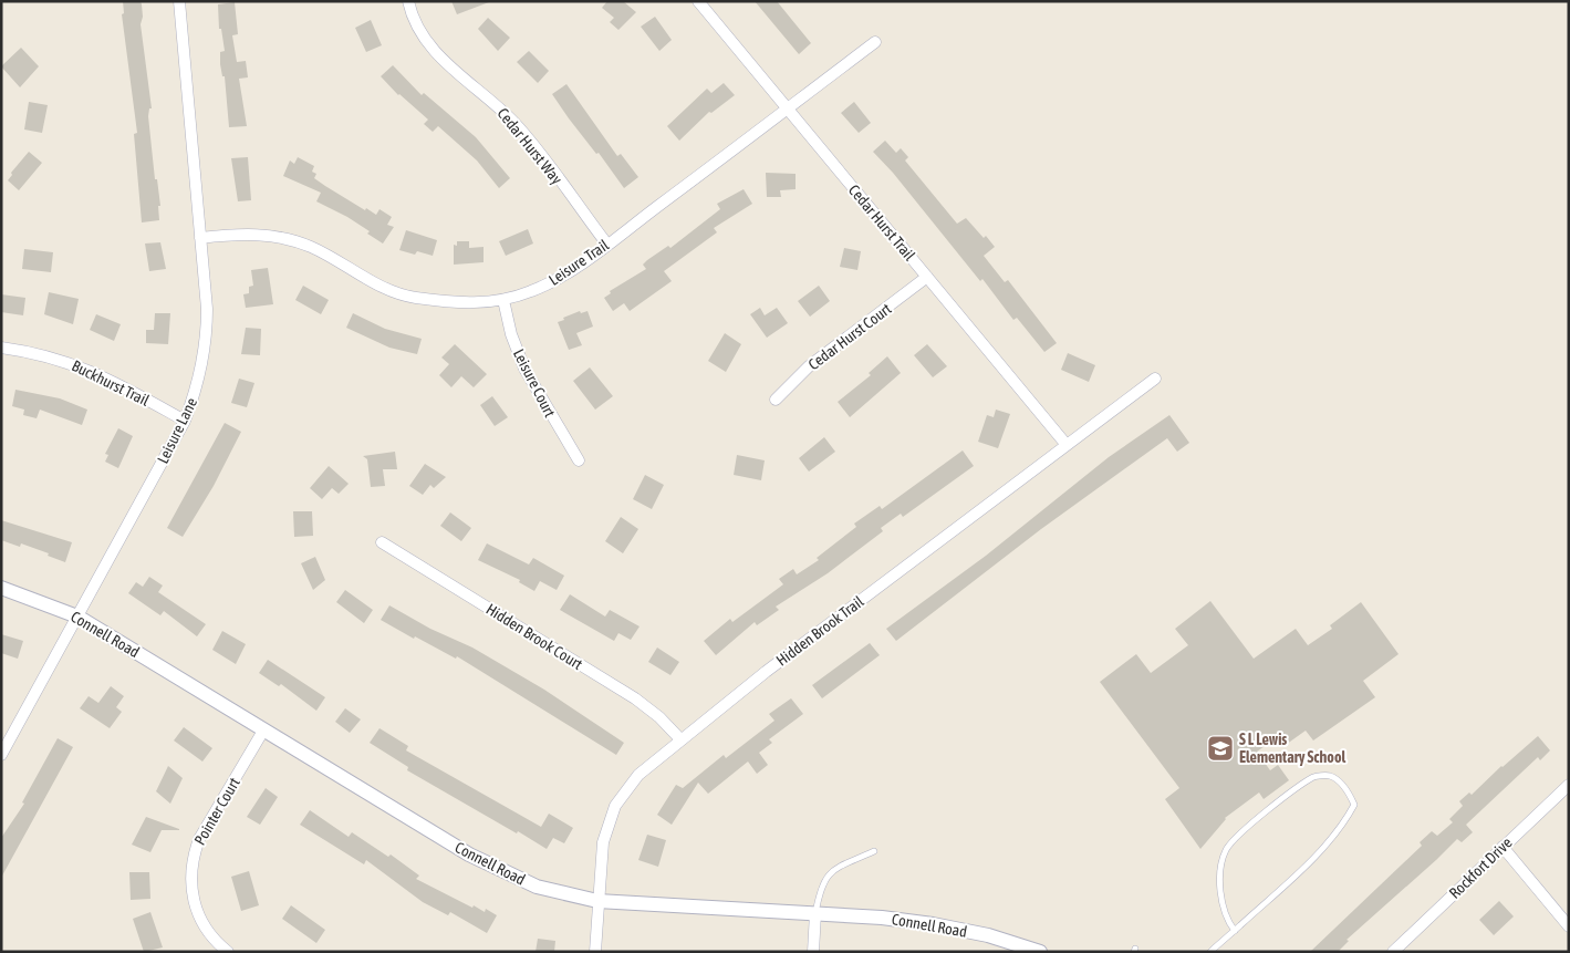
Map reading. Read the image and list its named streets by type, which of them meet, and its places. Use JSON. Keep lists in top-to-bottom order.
{
  "streets": {
    "street": [
      "Cedar Hurst Way",
      "Cedar Hurst Trail",
      "Leisure Trail",
      "Cedar Hurst Court",
      "Buckhurst Trail",
      "Leisure Court",
      "Leisure Lane",
      "Hidden Brook Trail",
      "Connell Road",
      "Hidden Brook Court",
      "Pointer Court",
      "Rockfort Drive"
    ]
  },
  "crossings": [
    ["Cedar Hurst Way", "Leisure Trail"],
    ["Cedar Hurst Trail", "Leisure Trail"],
    ["Cedar Hurst Trail", "Cedar Hurst Court"],
    ["Cedar Hurst Trail", "Hidden Brook Trail"],
    ["Leisure Trail", "Leisure Court"],
    ["Leisure Trail", "Leisure Lane"],
    ["Buckhurst Trail", "Leisure Lane"],
    ["Leisure Lane", "Connell Road"],
    ["Hidden Brook Trail", "Connell Road"],
    ["Hidden Brook Trail", "Hidden Brook Court"],
    ["Connell Road", "Pointer Court"]
  ],
  "places": {
    "school or university": ["S L Lewis Elementary School"]
  }
}
